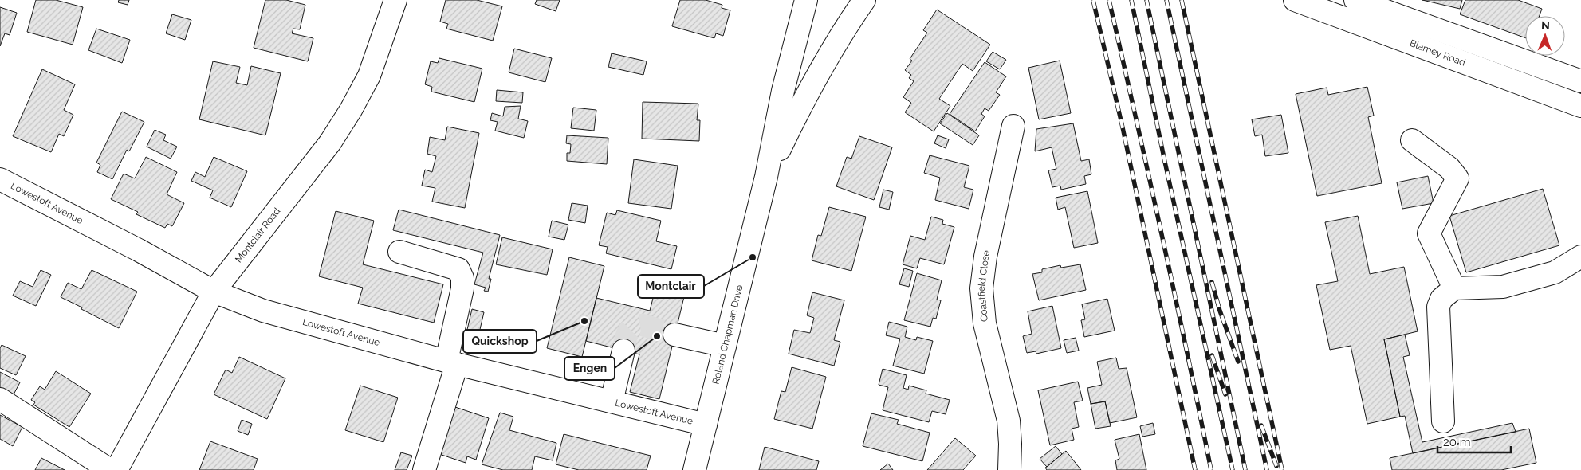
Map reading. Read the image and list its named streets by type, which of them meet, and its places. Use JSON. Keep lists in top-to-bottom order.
{
  "streets": {
    "street": [
      "Blamey Road",
      "Lowestoft Avenue",
      "Montclair Road",
      "Coastfield Close",
      "Roland Chapman Drive"
    ]
  },
  "crossings": [
    ["Lowestoft Avenue", "Montclair Road"],
    ["Lowestoft Avenue", "Roland Chapman Drive"]
  ],
  "places": ["Montclair", "Quickshop", "Engen"],
  "scale_bar": "20 m",
  "north": "top"
}
